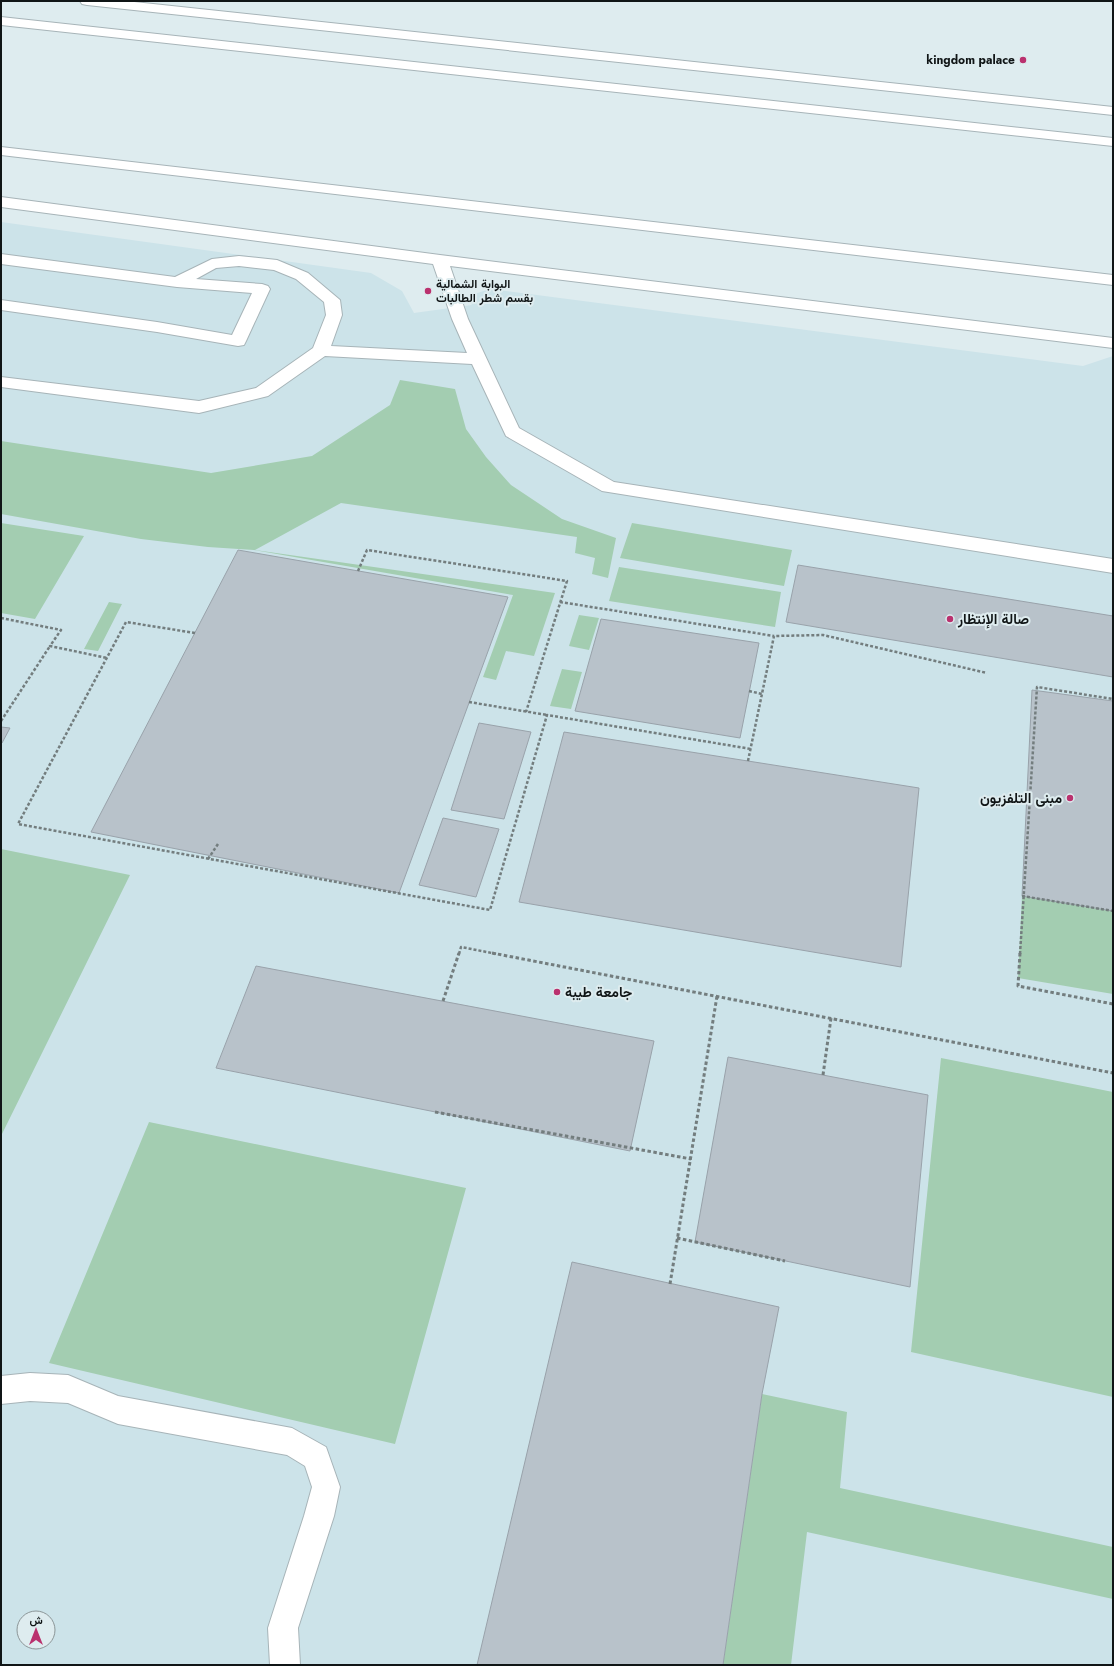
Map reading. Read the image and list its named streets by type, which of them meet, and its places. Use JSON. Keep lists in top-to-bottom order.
{
  "places": [
    "kingdom palace",
    "البوابة الشمالية بقسم شطر الطالبات",
    "صالة الإنتظار",
    "مبنى التلفزيون",
    "جامعة طيبة"
  ],
  "north": "top"
}
